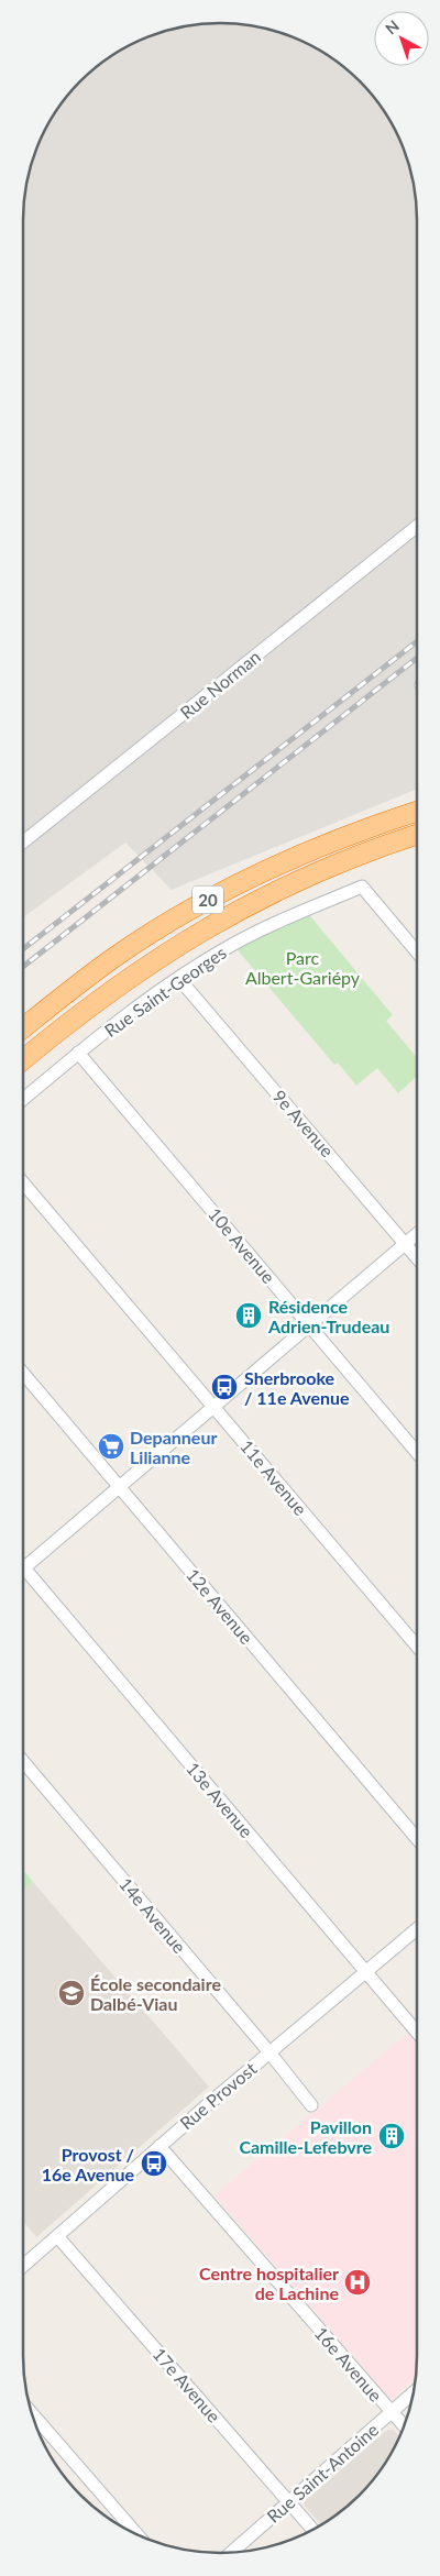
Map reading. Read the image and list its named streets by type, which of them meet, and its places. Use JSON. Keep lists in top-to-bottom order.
{
  "streets": {
    "highway": ["20"],
    "street": [
      "Rue Norman",
      "Rue Saint-Georges",
      "9e Avenue",
      "10e Avenue",
      "11e Avenue",
      "12e Avenue",
      "13e Avenue",
      "14e Avenue",
      "Rue Provost",
      "16e Avenue",
      "17e Avenue",
      "Rue Saint-Antoine"
    ]
  },
  "crossings": [
    ["Rue Saint-Georges", "9e Avenue"],
    ["Rue Saint-Georges", "10e Avenue"],
    ["13e Avenue", "Rue Provost"],
    ["14e Avenue", "Rue Provost"],
    ["Rue Provost", "16e Avenue"],
    ["Rue Provost", "17e Avenue"],
    ["16e Avenue", "Rue Saint-Antoine"],
    ["17e Avenue", "Rue Saint-Antoine"]
  ],
  "parks": ["Parc Albert-Gariépy"],
  "places": {
    "building": ["Résidence Adrien-Trudeau", "Pavillon Camille-Lefebvre"],
    "bus stop": ["Sherbrooke / 11e Avenue", "Provost / 16e Avenue"],
    "supermarket": ["Depanneur Lilianne"],
    "school or university": ["École secondaire Dalbé-Viau"],
    "hospital": ["Centre hospitalier de Lachine"]
  },
  "north": "top left"
}
